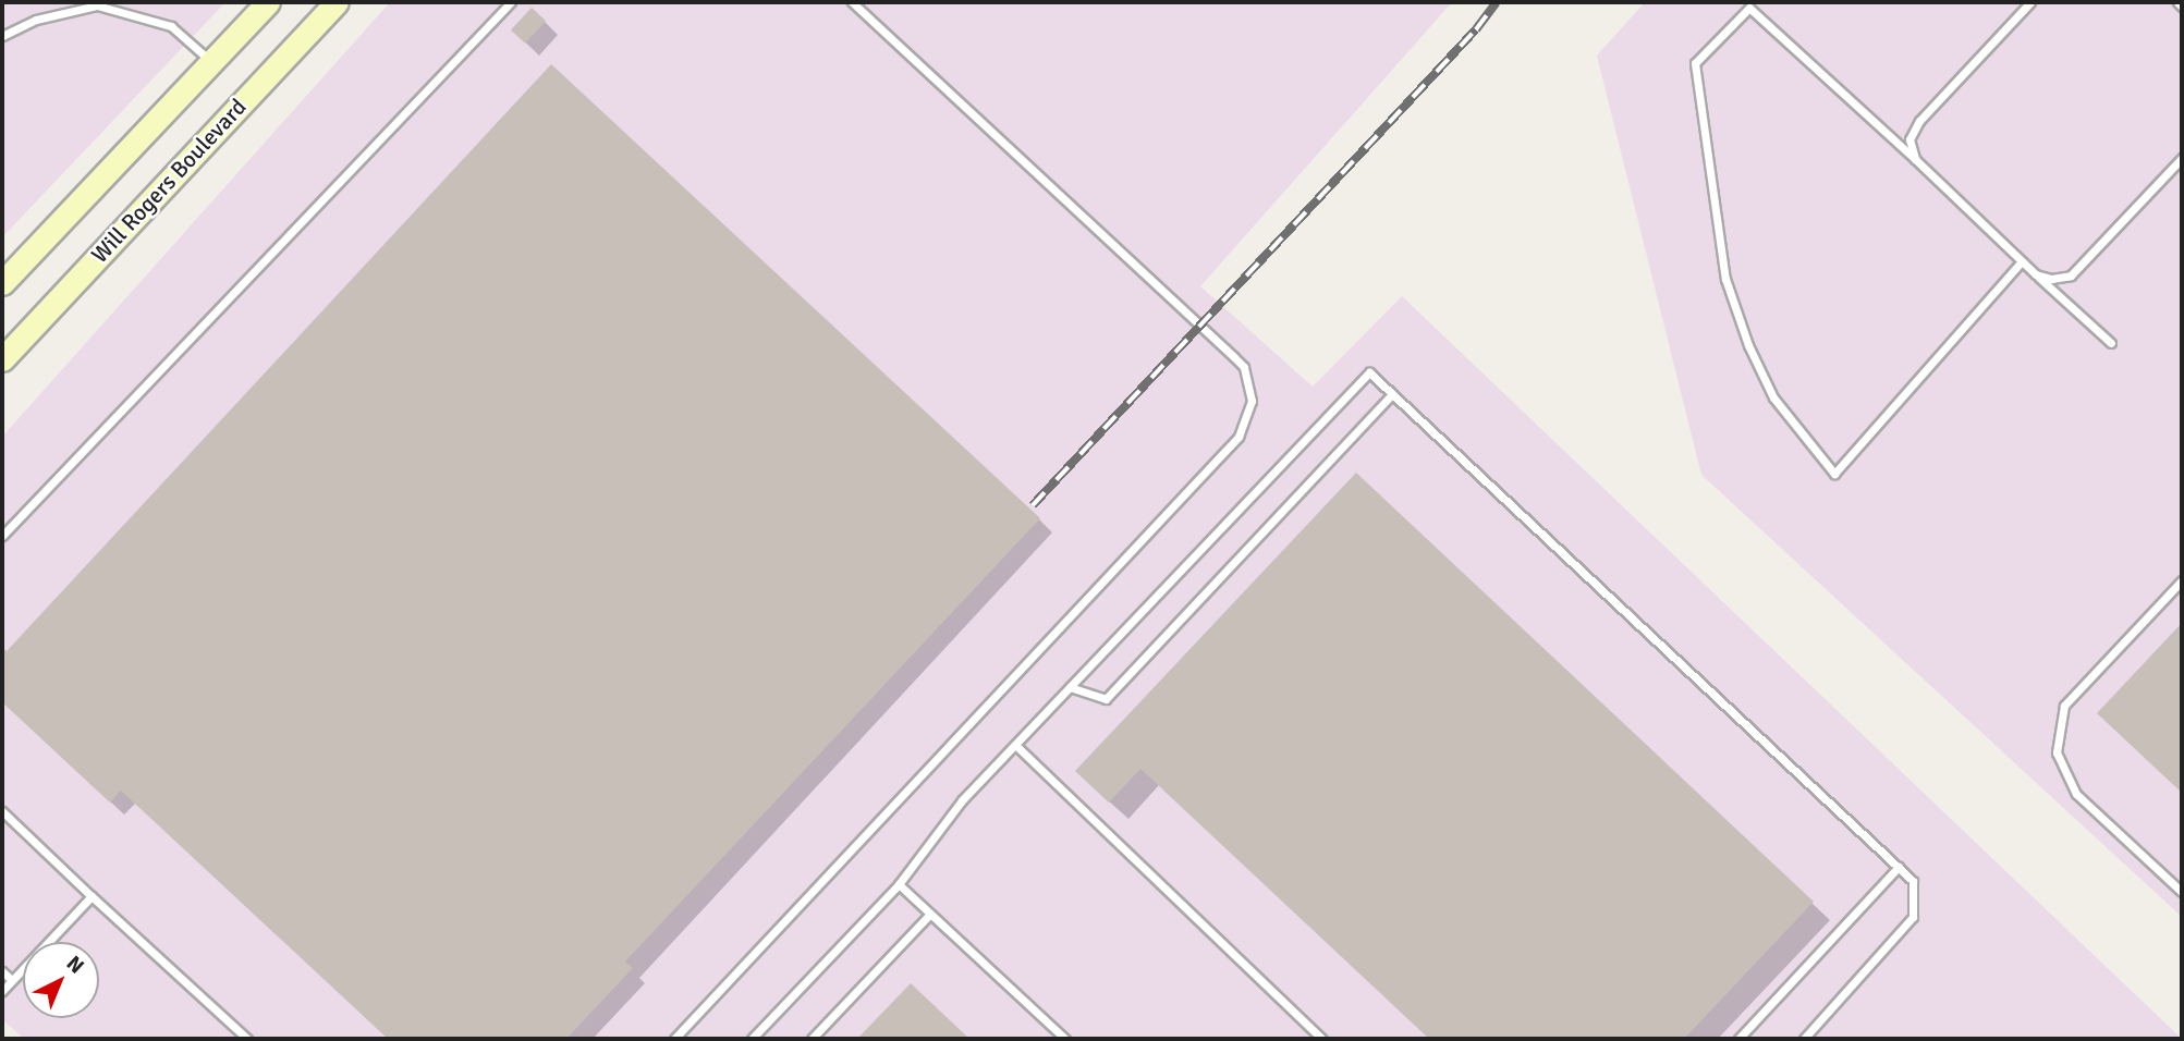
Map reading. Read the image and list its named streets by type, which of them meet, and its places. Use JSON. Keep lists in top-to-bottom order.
{
  "streets": {
    "main road": ["Will Rogers Boulevard"]
  },
  "north": "top right"
}
